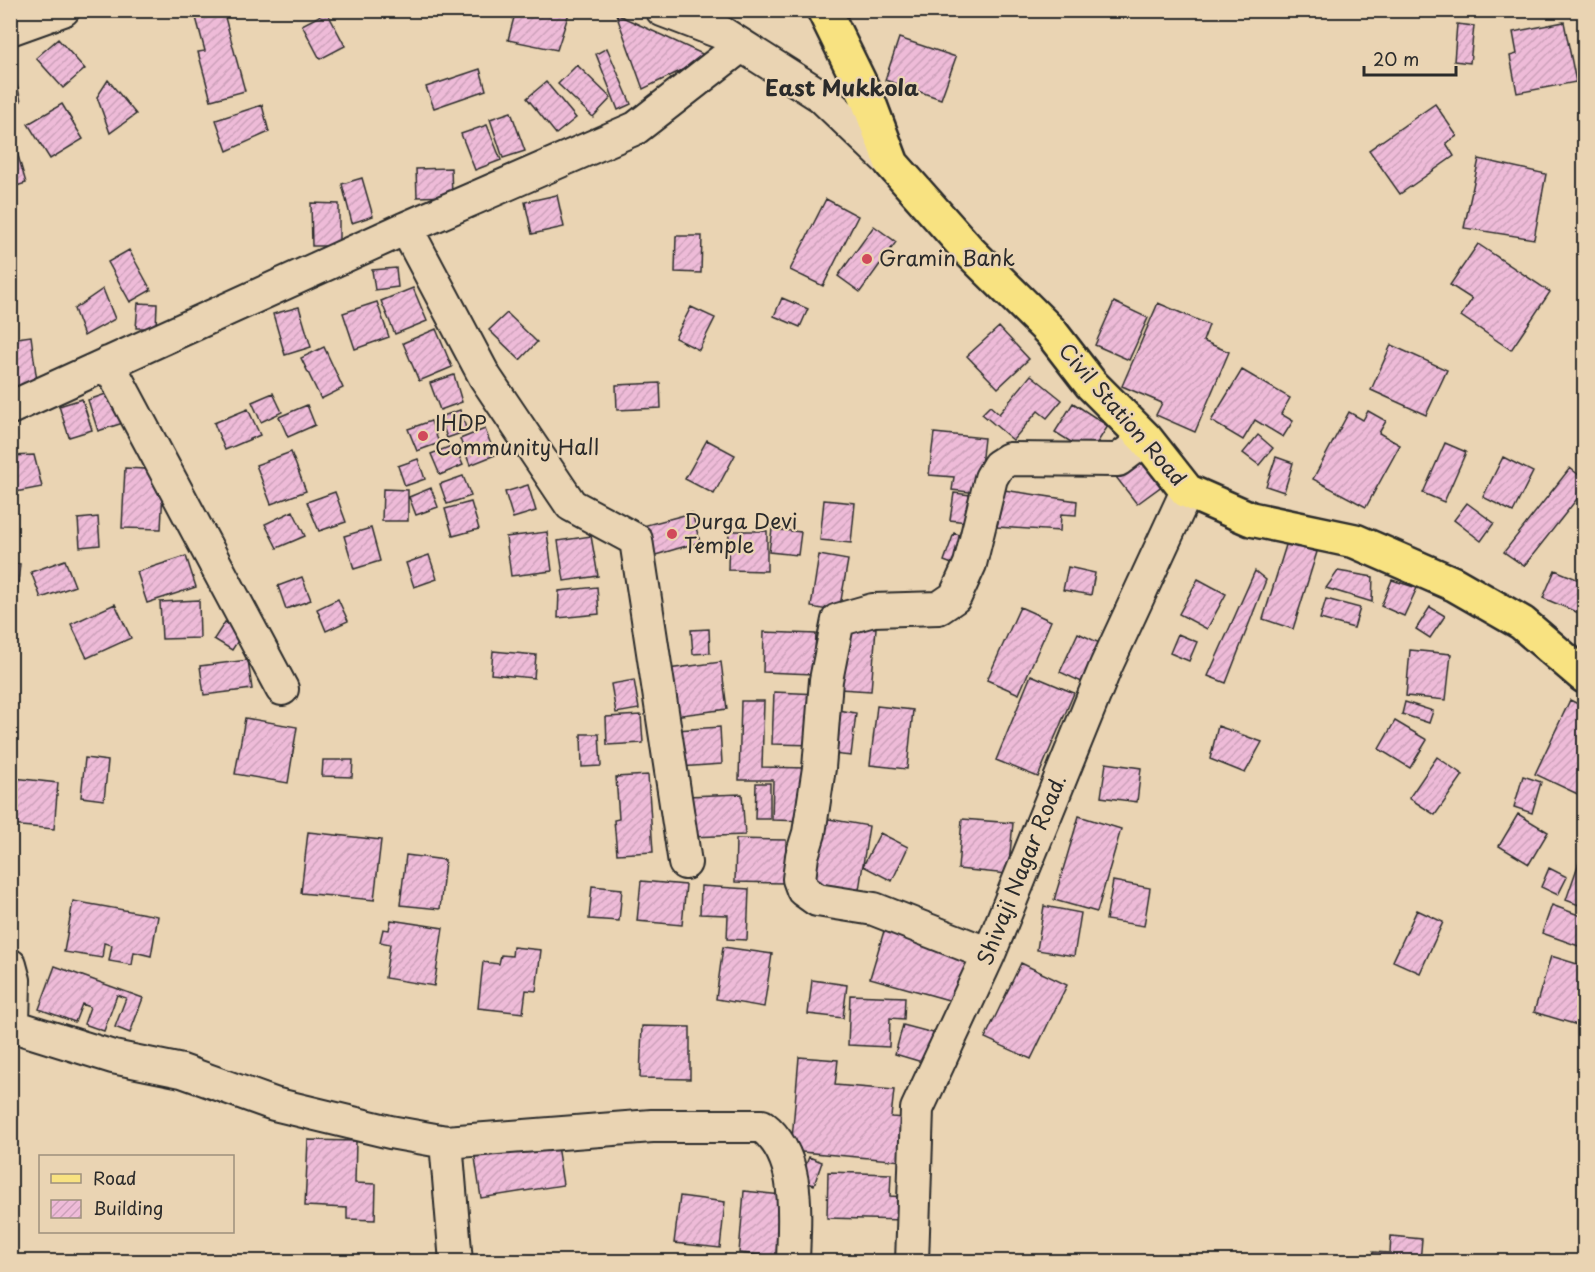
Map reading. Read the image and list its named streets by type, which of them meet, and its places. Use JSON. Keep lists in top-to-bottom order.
{
  "streets": {
    "main road": ["Civil Station Road"],
    "street": ["Shivaji Nagar Road."]
  },
  "crossings": [
    ["Civil Station Road", "Shivaji Nagar Road."]
  ],
  "districts": ["East Mukkola"],
  "places": ["Gramin Bank", "IHDP Community Hall", "Durga Devi Temple"],
  "legend": ["Road", "Building"],
  "scale_bar": "20 m"
}
